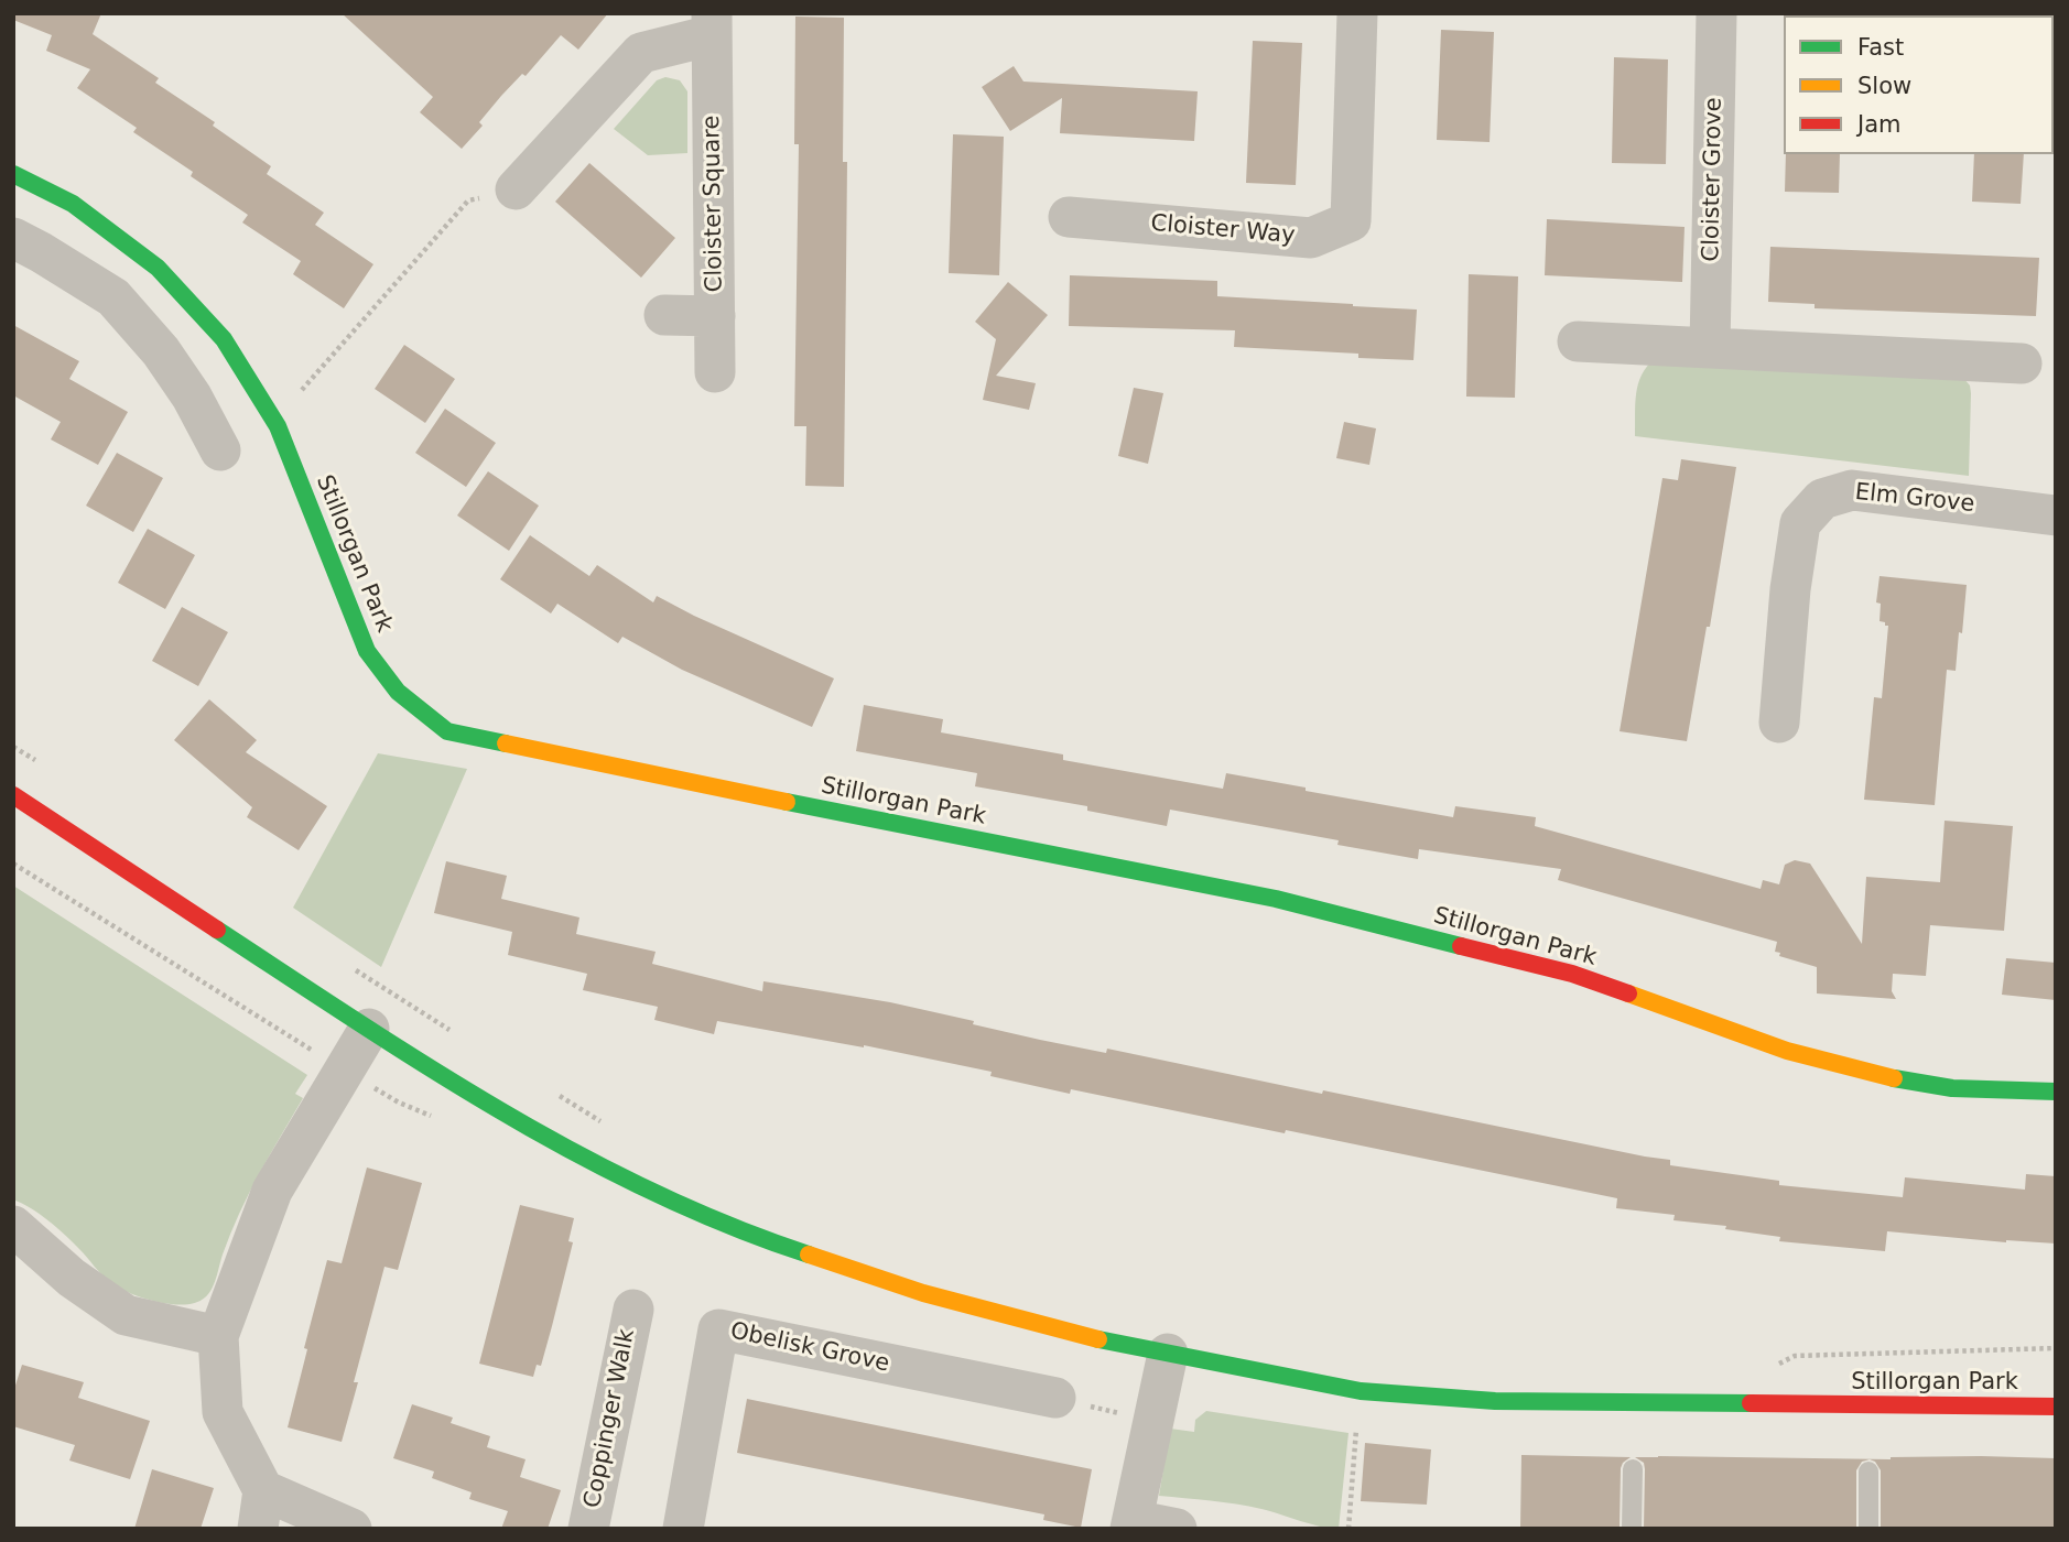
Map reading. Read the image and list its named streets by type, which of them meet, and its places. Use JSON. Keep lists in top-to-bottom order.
{
  "streets": {
    "street": [
      "Cloister Grove",
      "Cloister Square",
      "Cloister Way",
      "Elm Grove",
      "Stillorgan Park",
      "Obelisk Grove",
      "Coppinger Walk"
    ]
  },
  "legend": ["Fast", "Slow", "Jam"]
}
